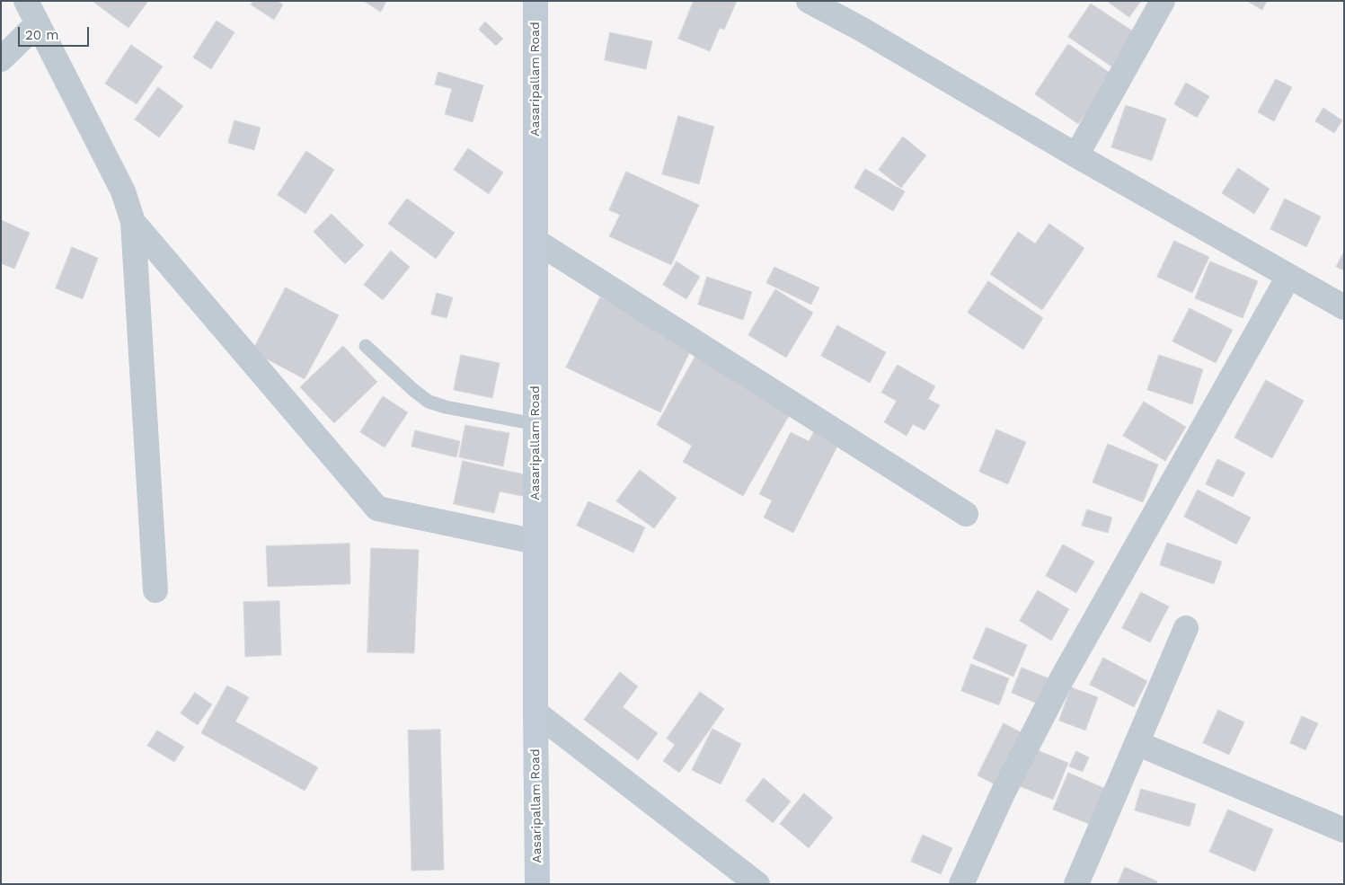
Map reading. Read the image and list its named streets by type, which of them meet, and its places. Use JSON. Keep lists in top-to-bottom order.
{
  "streets": {
    "main road": ["Aasaripallam Road"]
  },
  "scale_bar": "20 m"
}
